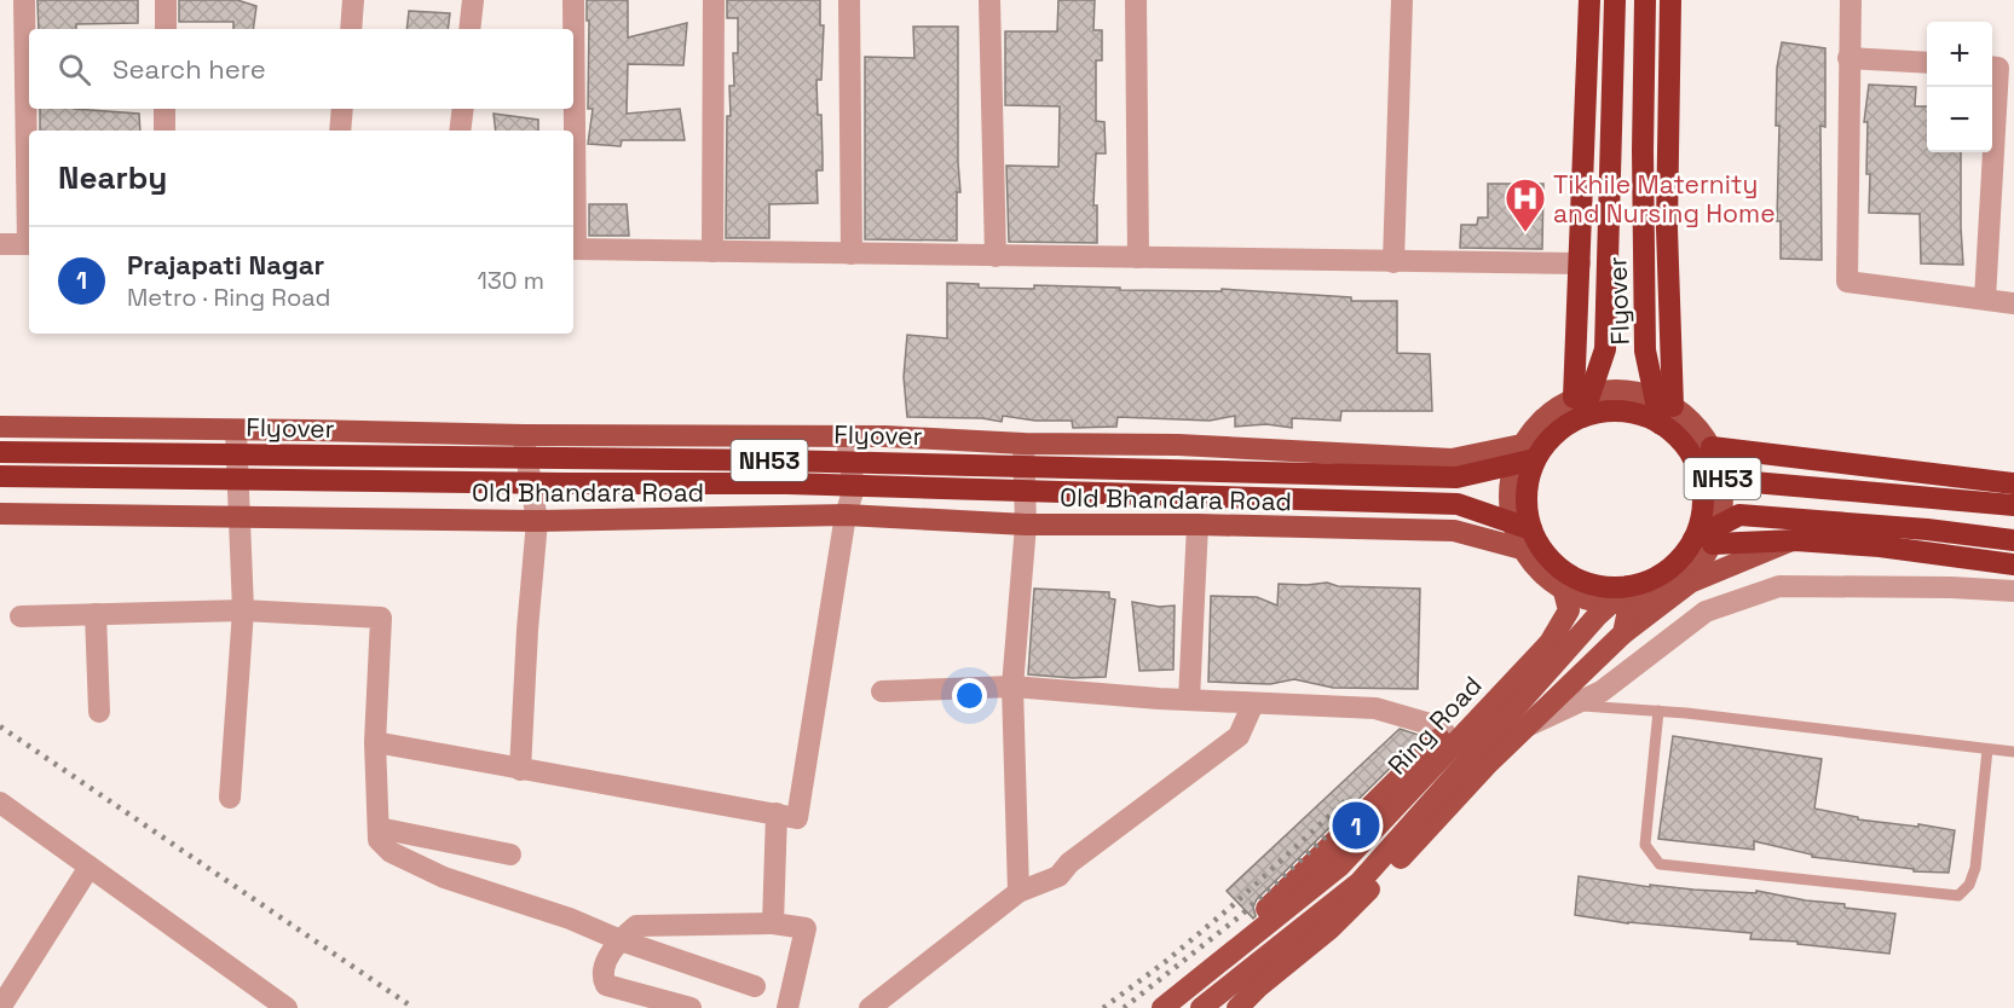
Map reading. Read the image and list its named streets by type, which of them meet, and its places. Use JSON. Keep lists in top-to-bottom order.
{
  "streets": {
    "highway": ["Flyover", "NH53"],
    "main road": ["Old Bhandara Road", "Ring Road"]
  },
  "crossings": [
    ["Flyover", "NH53"],
    ["Flyover", "Old Bhandara Road"],
    ["Flyover", "Ring Road"],
    ["NH53", "Old Bhandara Road"],
    ["NH53", "Ring Road"],
    ["Old Bhandara Road", "Ring Road"]
  ],
  "places": {
    "hospital": ["Tikhile Maternity and Nursing Home"]
  },
  "page": {
    "map_buttons": ["+", "−"],
    "search": "Search here",
    "heading": "Nearby",
    "list": [
      {
        "mark": "1",
        "name": "Prajapati Nagar",
        "note": "Metro · Ring Road",
        "value": "130 m"
      }
    ],
    "pins": "1"
  }
}
